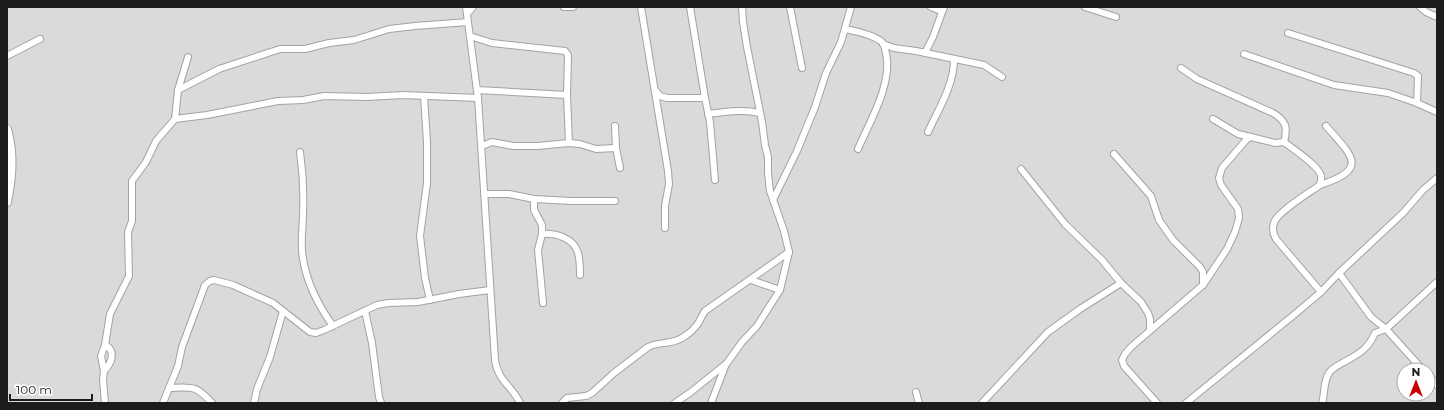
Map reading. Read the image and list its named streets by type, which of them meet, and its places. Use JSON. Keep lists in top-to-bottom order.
{
  "scale_bar": "100 m",
  "north": "top"
}
